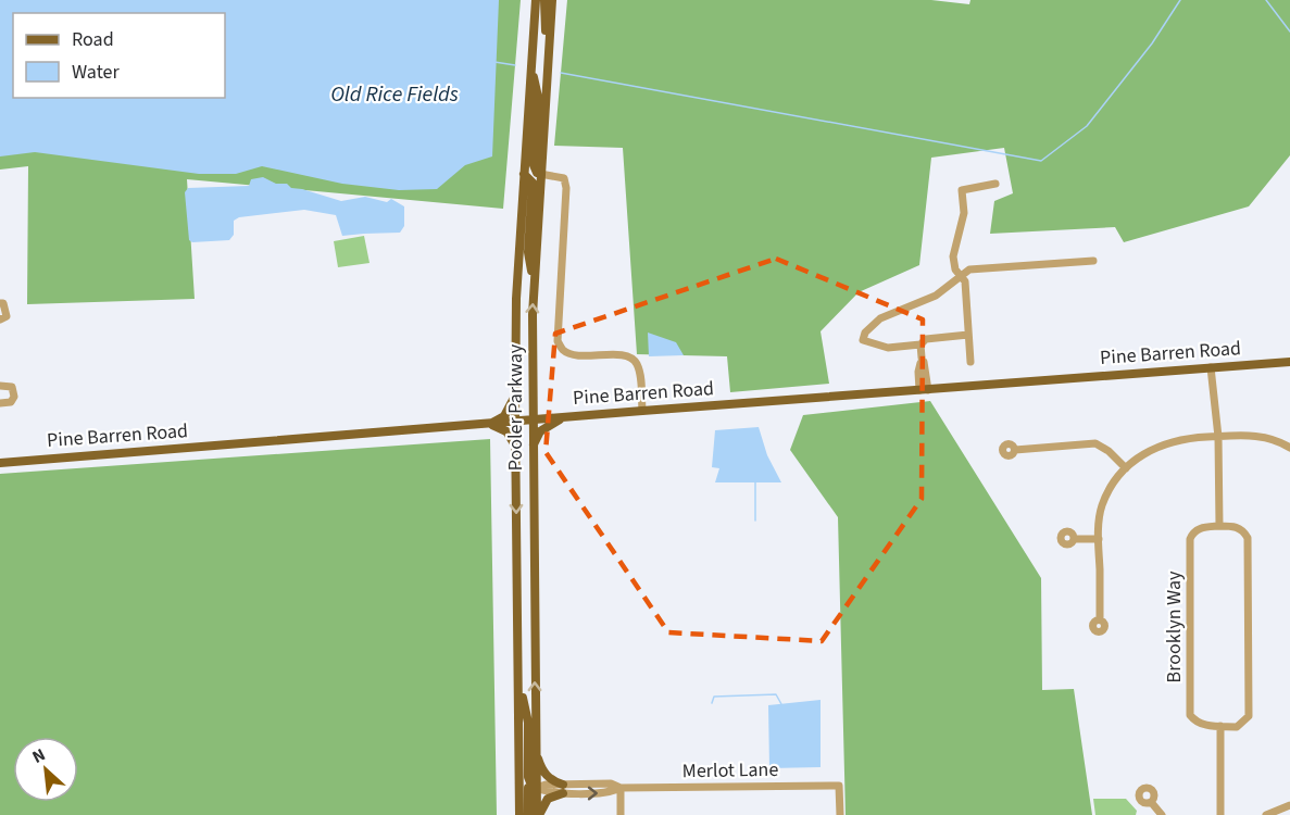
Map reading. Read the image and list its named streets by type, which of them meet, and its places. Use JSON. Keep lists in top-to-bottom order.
{
  "streets": {
    "main road": ["Pine Barren Road", "Pooler Parkway"],
    "street": ["Brooklyn Way", "Merlot Lane"]
  },
  "crossings": [
    ["Pine Barren Road", "Pooler Parkway"],
    ["Pooler Parkway", "Merlot Lane"]
  ],
  "water": ["Old Rice Fields"],
  "legend": ["Road", "Water"],
  "north": "top left"
}
